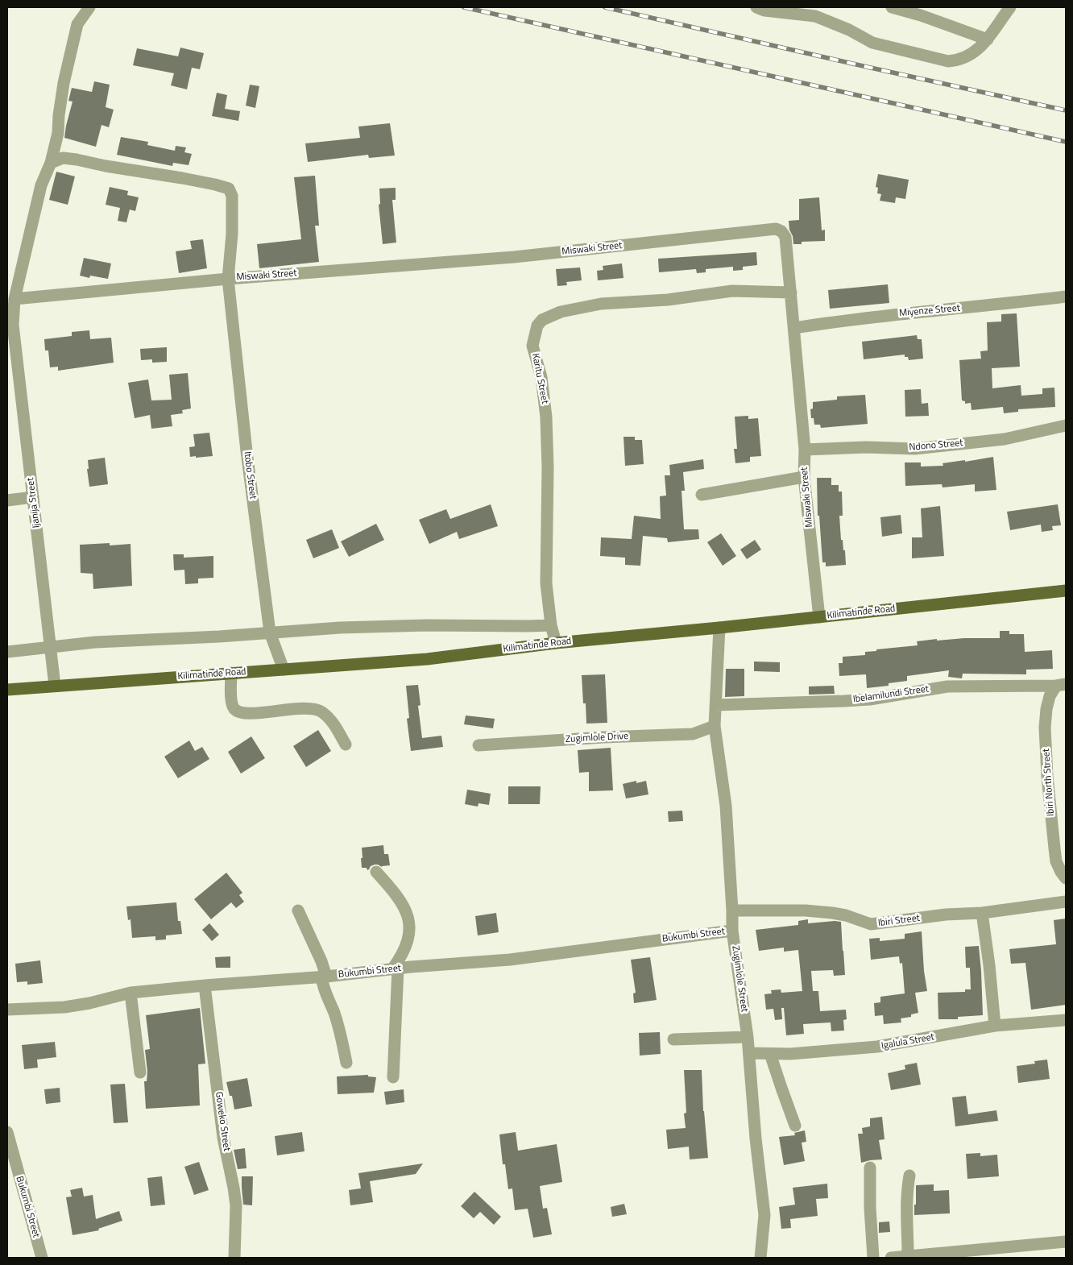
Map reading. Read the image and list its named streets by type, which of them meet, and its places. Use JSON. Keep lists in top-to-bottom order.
{
  "streets": {
    "main road": ["Kilimatinde Road"],
    "street": [
      "Miswaki Street",
      "Miyenze Street",
      "Karitu Street",
      "Ndono Street",
      "Itobo Street",
      "Ijanija Street",
      "Ibelamilundi Street",
      "Zugimlole Drive",
      "Ibiri North Street",
      "Ibiri Street",
      "Bukumbi Street",
      "Zugimlole Street",
      "Igalula Street",
      "Goweko Street"
    ]
  },
  "crossings": [
    ["Miswaki Street", "Miyenze Street"],
    ["Miswaki Street", "Karitu Street"],
    ["Miswaki Street", "Ndono Street"],
    ["Miswaki Street", "Itobo Street"],
    ["Miswaki Street", "Ijanija Street"],
    ["Miswaki Street", "Kilimatinde Road"],
    ["Karitu Street", "Kilimatinde Road"],
    ["Itobo Street", "Ijanija Street"],
    ["Itobo Street", "Kilimatinde Road"],
    ["Ijanija Street", "Kilimatinde Road"],
    ["Kilimatinde Road", "Zugimlole Street"],
    ["Ibelamilundi Street", "Ibiri North Street"],
    ["Ibelamilundi Street", "Zugimlole Street"],
    ["Zugimlole Drive", "Zugimlole Street"],
    ["Ibiri Street", "Zugimlole Street"],
    ["Bukumbi Street", "Zugimlole Street"],
    ["Bukumbi Street", "Goweko Street"],
    ["Zugimlole Street", "Igalula Street"]
  ]
}
